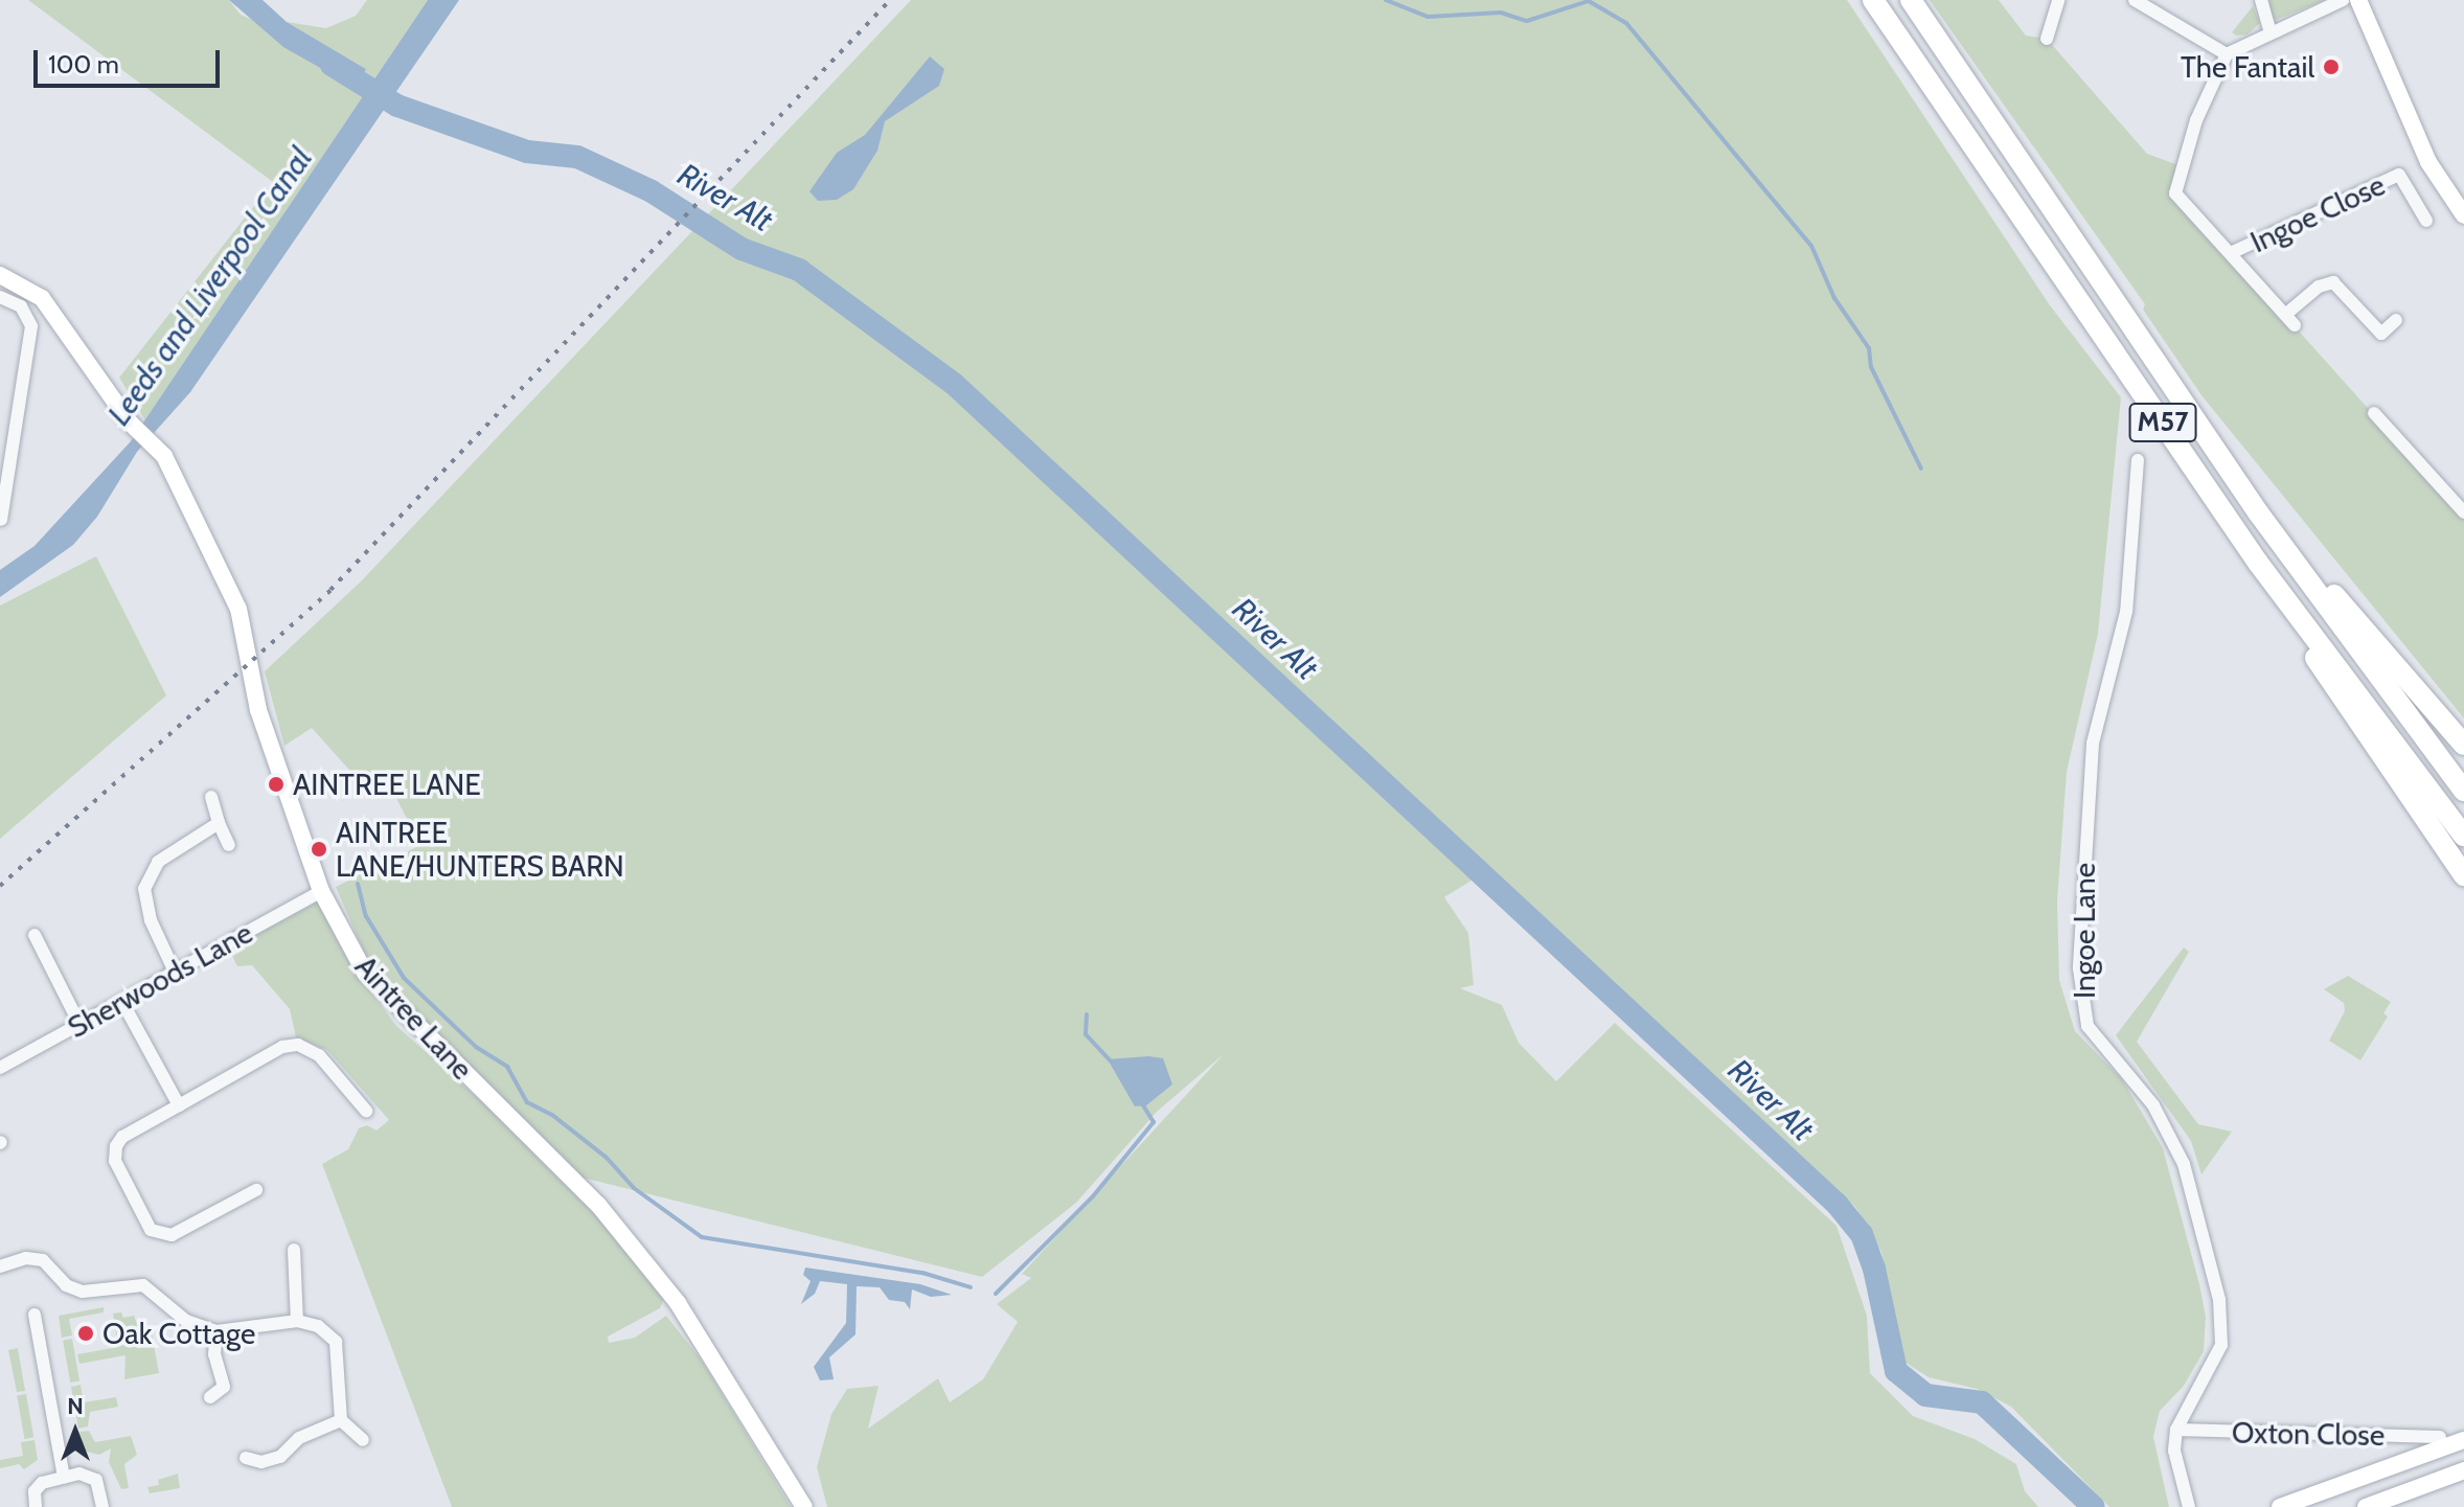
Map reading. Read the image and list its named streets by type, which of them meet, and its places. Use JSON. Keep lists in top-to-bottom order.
{
  "streets": {
    "highway": ["M57"],
    "main road": ["Aintree Lane"],
    "street": [
      "Ingoe Close",
      "Ingoe Lane",
      "Sherwoods Lane",
      "Oxton Close"
    ]
  },
  "crossings": [
    ["Ingoe Lane", "Oxton Close"],
    ["Sherwoods Lane", "Aintree Lane"]
  ],
  "water": ["River Alt", "Leeds and Liverpool Canal"],
  "places": [
    "The Fantail",
    "AINTREE LANE",
    "AINTREE LANE/HUNTERS BARN",
    "Oak Cottage"
  ],
  "scale_bar": "100 m",
  "north": "top"
}
